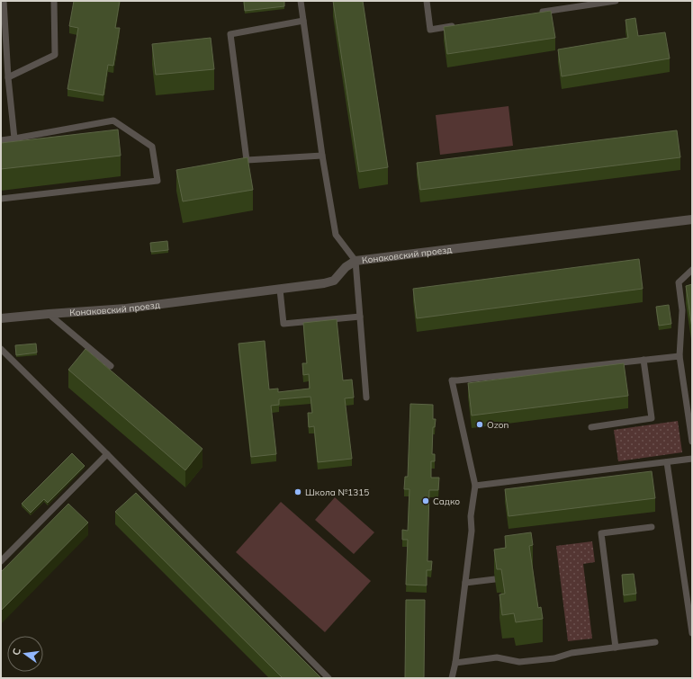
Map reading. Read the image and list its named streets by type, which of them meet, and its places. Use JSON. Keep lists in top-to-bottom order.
{
  "streets": {
    "street": ["Конаковский проезд"]
  },
  "places": ["Ozon", "Школа №1315", "Садко"],
  "north": "left"
}
